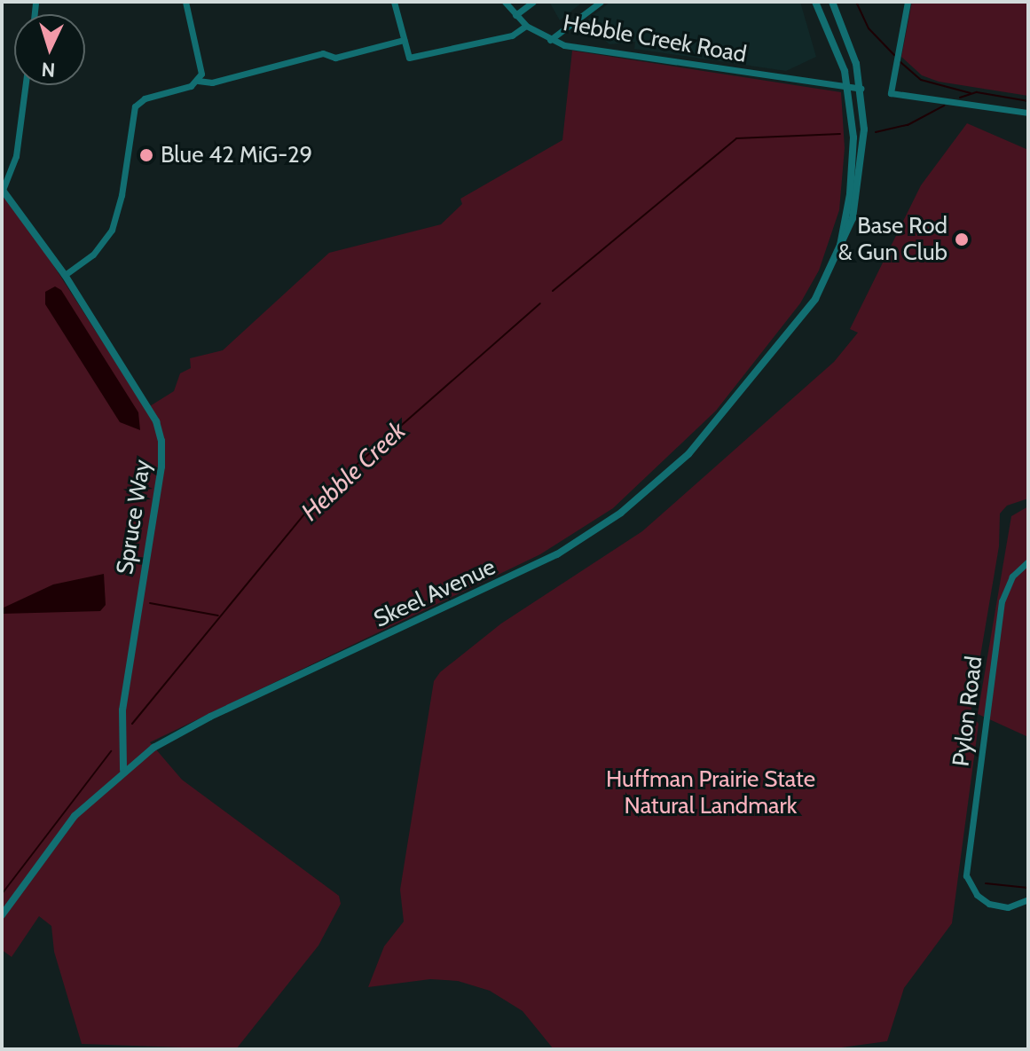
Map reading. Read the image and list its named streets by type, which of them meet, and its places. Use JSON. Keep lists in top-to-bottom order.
{
  "streets": {
    "street": [
      "Hebble Creek Road",
      "Spruce Way",
      "Skeel Avenue",
      "Pylon Road"
    ]
  },
  "crossings": [
    ["Hebble Creek Road", "Skeel Avenue"],
    ["Spruce Way", "Skeel Avenue"]
  ],
  "water": ["Hebble Creek"],
  "parks": ["Huffman Prairie State Natural Landmark"],
  "places": ["Blue 42 MiG-29", "Base Rod & Gun Club"],
  "north": "bottom"
}
